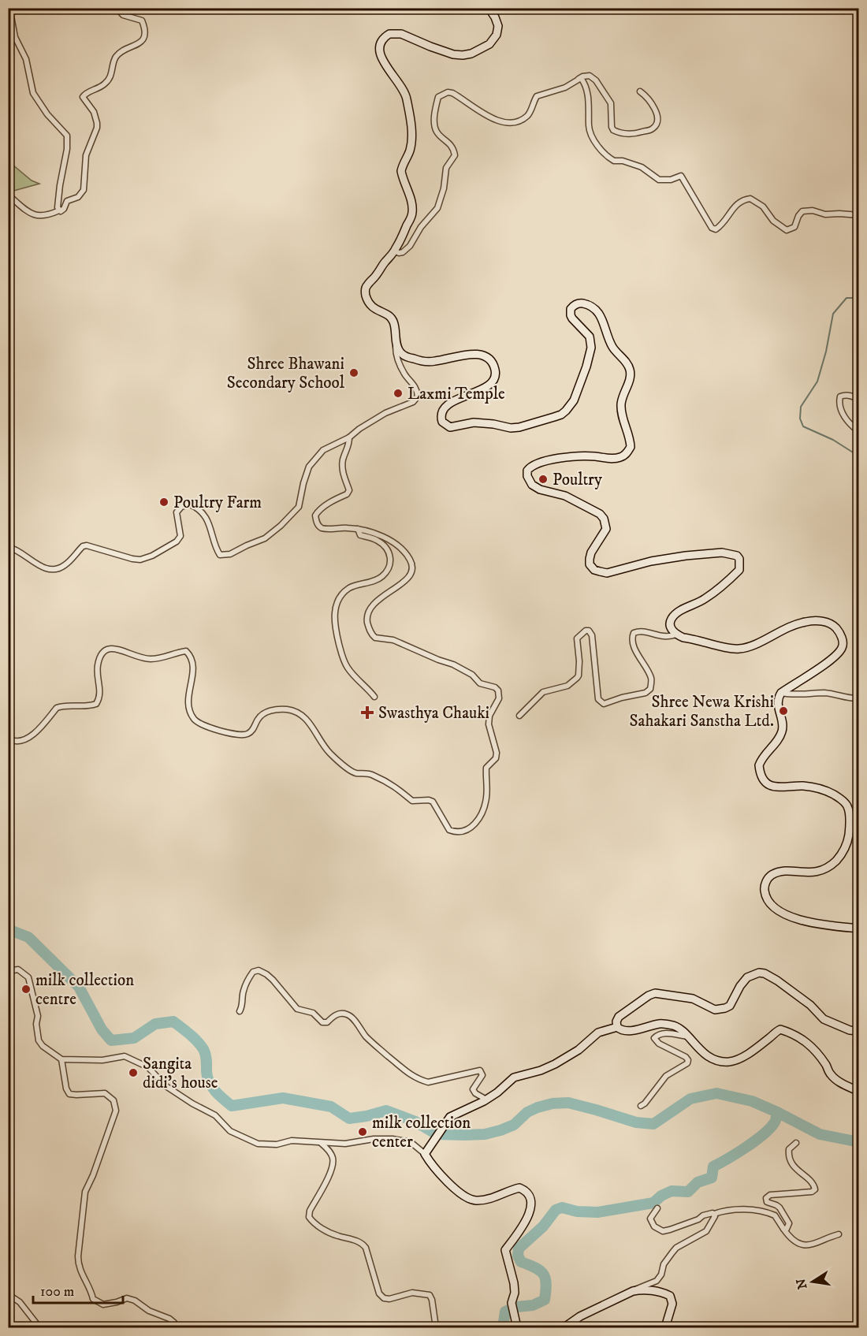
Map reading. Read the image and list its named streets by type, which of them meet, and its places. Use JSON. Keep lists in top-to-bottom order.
{
  "places": {
    "other": [
      "Shree Bhawani Secondary School",
      "Laxmi Temple",
      "Poultry",
      "Poultry Farm",
      "Shree Newa Krishi Sahakari Sanstha Ltd.",
      "milk collection centre",
      "Sangita didi's house",
      "milk collection center"
    ],
    "health": ["Swasthya Chauki"]
  },
  "scale_bar": "100 m",
  "north": "left"
}
